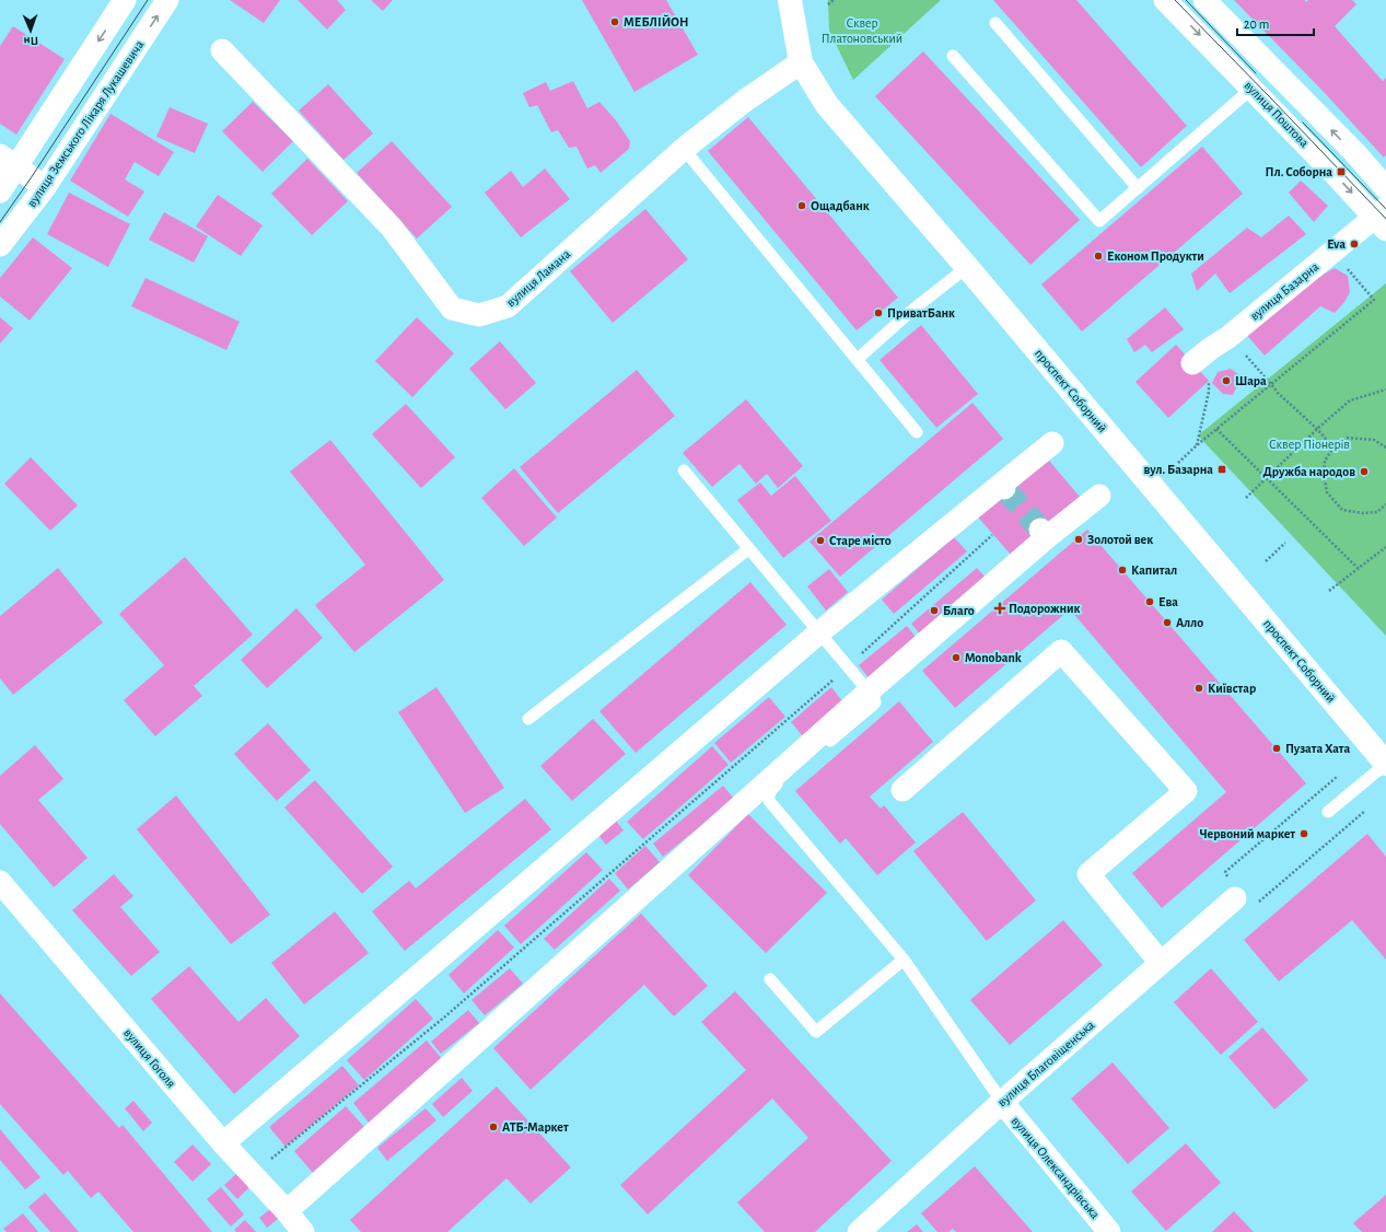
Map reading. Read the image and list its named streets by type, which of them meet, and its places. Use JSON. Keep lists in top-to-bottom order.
{
  "streets": {
    "main road": ["проспект Соборний"],
    "street": [
      "вулиця Поштова",
      "вулиця Земського Лікаря Лукашевича",
      "вулиця Ламана",
      "вулиця Базарна",
      "вулиця Гоголя",
      "вулиця Благовіщенська",
      "вулиця Олександрівська"
    ]
  },
  "crossings": [
    ["вулиця Поштова", "вулиця Базарна"],
    ["вулиця Ламана", "проспект Соборний"],
    ["вулиця Благовіщенська", "вулиця Олександрівська"]
  ],
  "parks": ["Сквер Платоновський", "Сквер Піонерів"],
  "places": {
    "other": [
      "МЕБЛІЙОН",
      "Ощадбанк",
      "Eva",
      "Економ Продукти",
      "ПриватБанк",
      "Шара",
      "Дружба народов",
      "Золотой век",
      "Старе мiсто",
      "Капитал",
      "Ева",
      "Благо",
      "Алло",
      "Monobank",
      "Київстар",
      "Пузата Хата",
      "Червоний маркет",
      "АТБ-Маркет"
    ],
    "transit": ["Пл. Соборна", "вул. Базарна"],
    "health": ["Подорожник"]
  },
  "scale_bar": "20 m",
  "north": "bottom"
}
